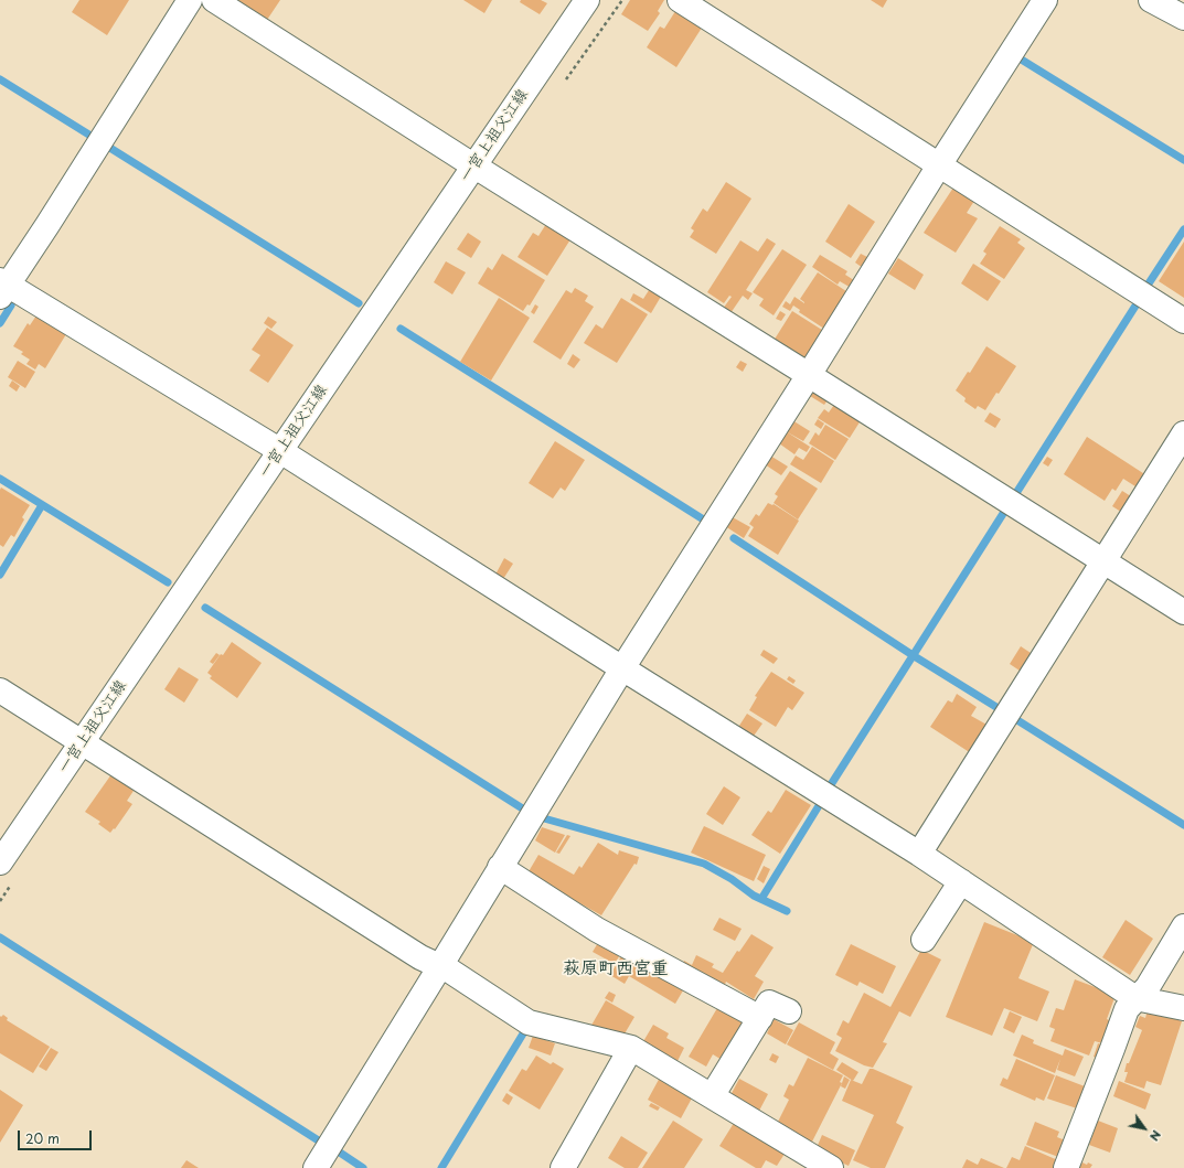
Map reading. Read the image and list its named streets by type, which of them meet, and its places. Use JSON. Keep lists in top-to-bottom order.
{
  "streets": {
    "street": ["一宮上祖父江線"]
  },
  "districts": ["萩原町西宮重"],
  "scale_bar": "20 m",
  "north": "bottom right"
}
